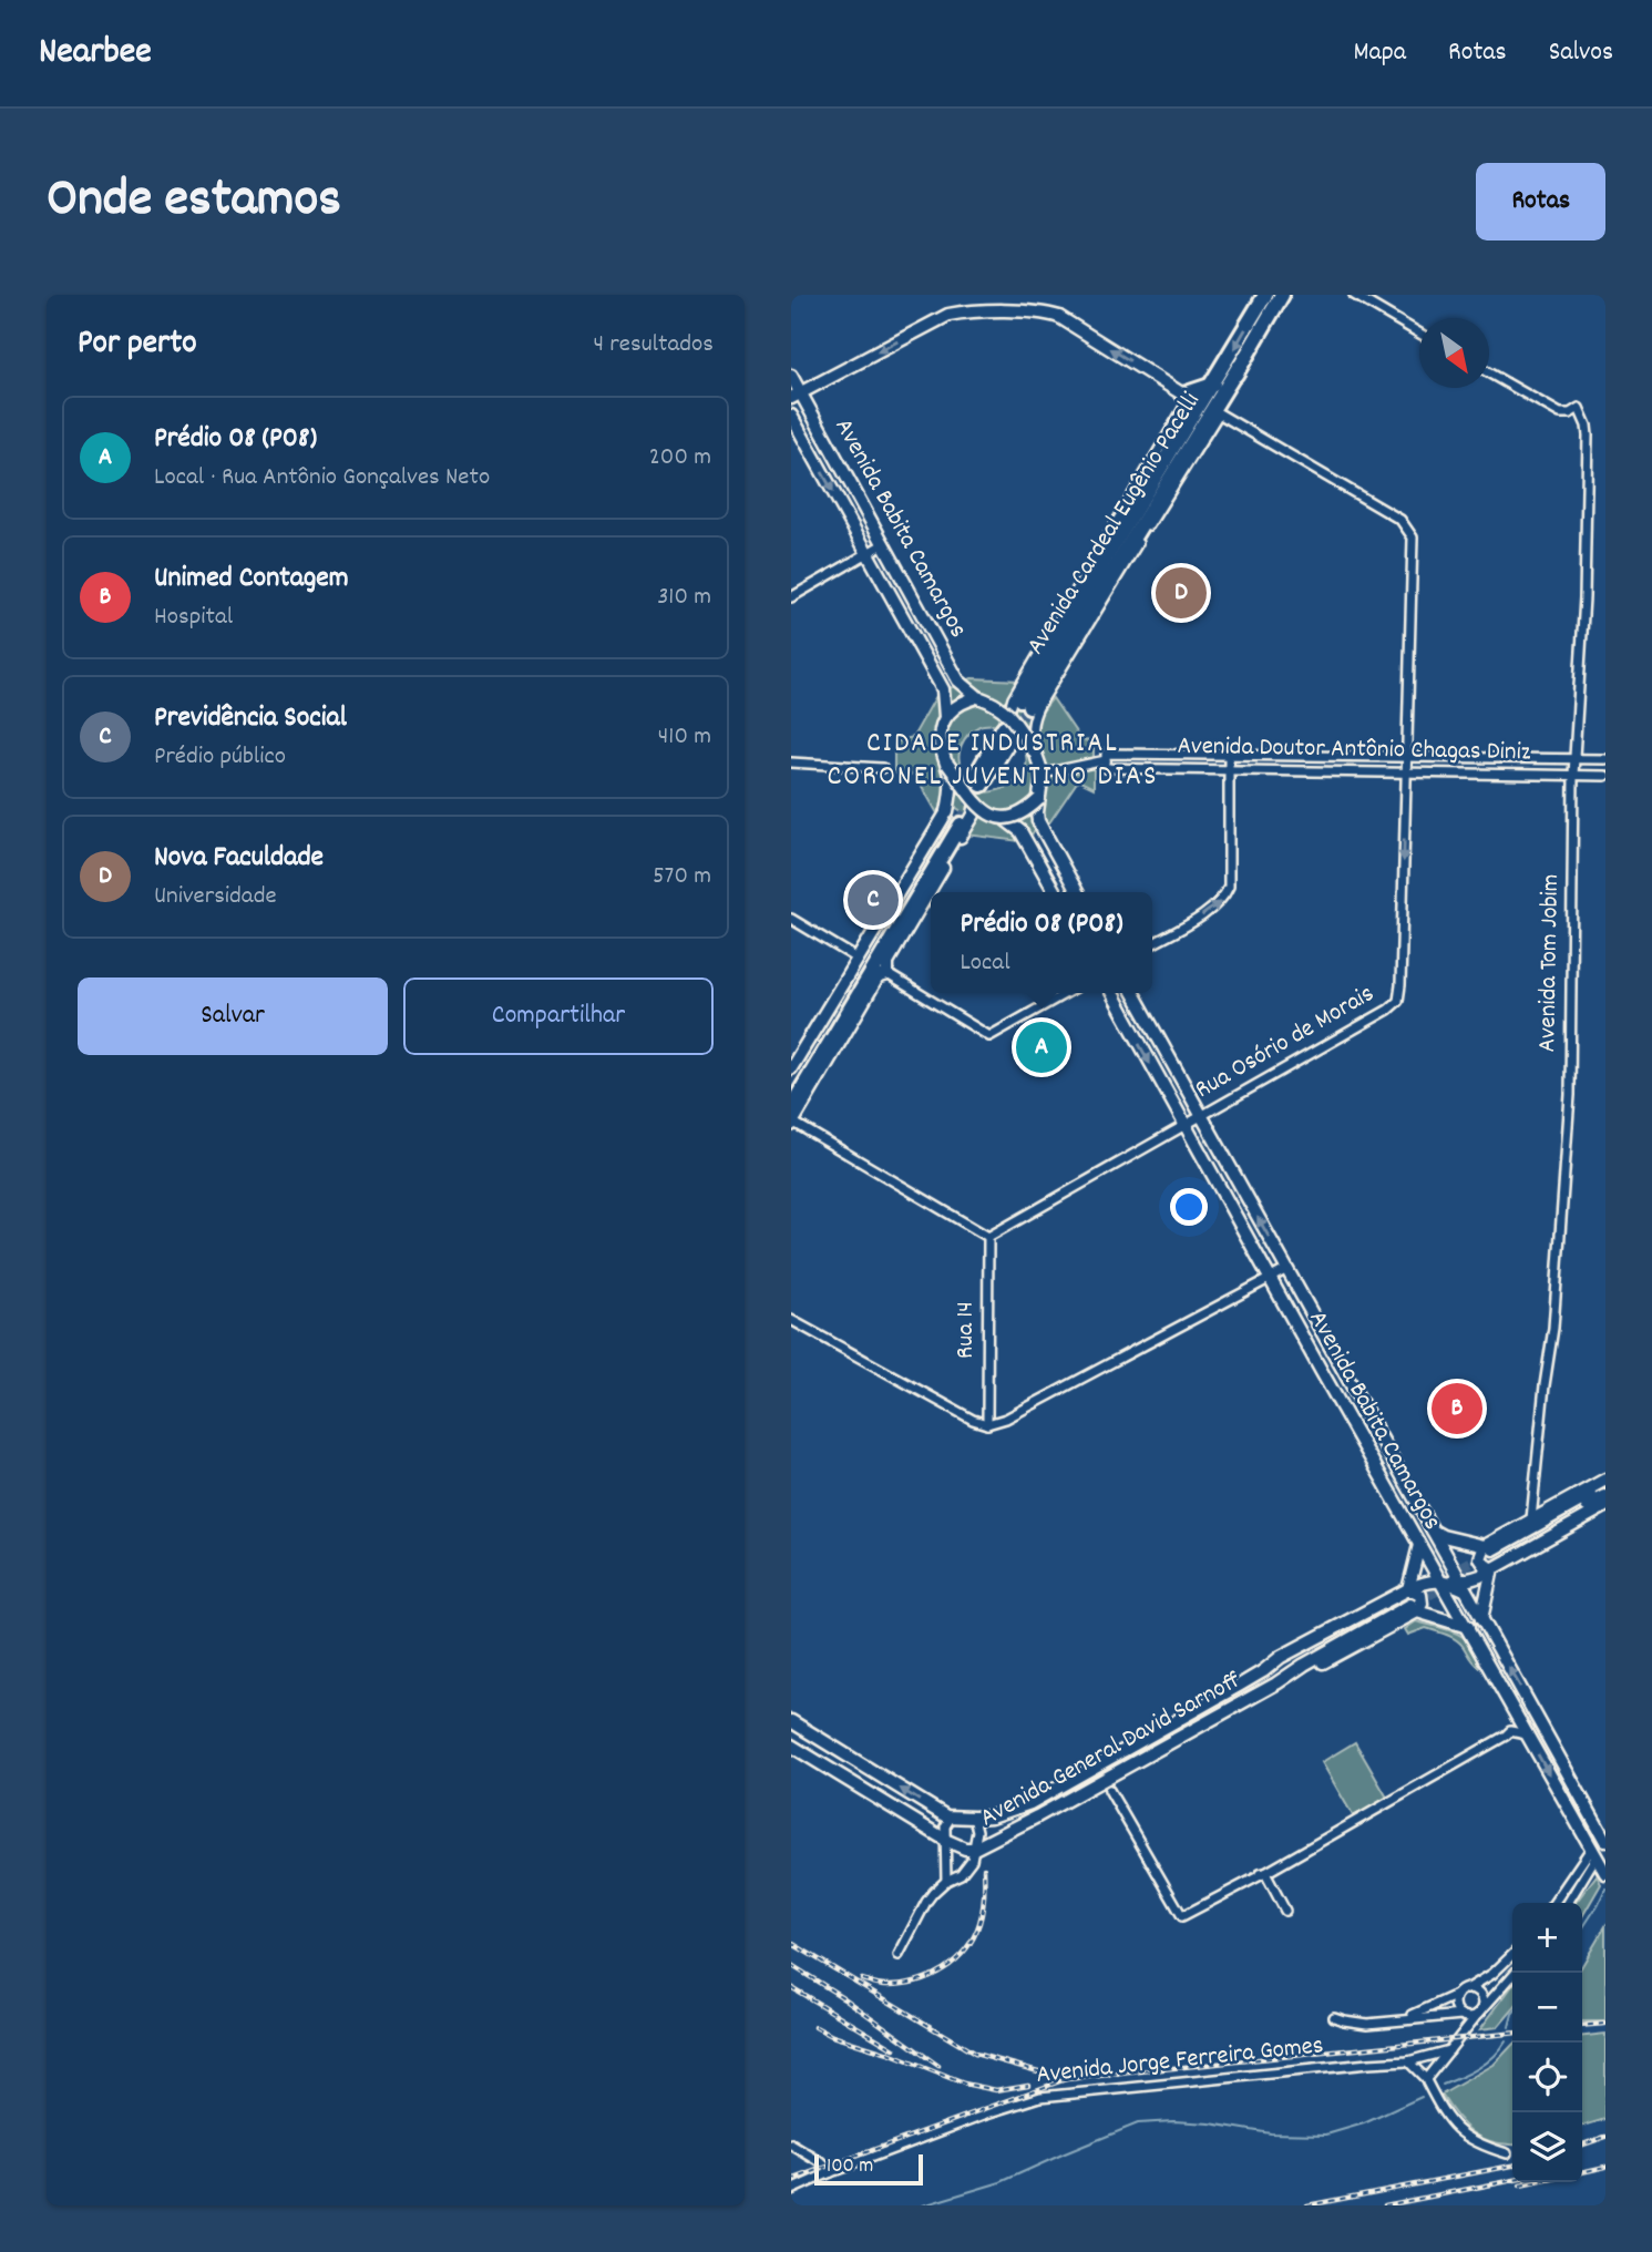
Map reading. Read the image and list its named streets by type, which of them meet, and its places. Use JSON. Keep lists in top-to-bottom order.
{
  "streets": {
    "highway": ["Avenida Cardeal Eugênio Pacelli"],
    "main road": ["Avenida Babita Camargos", "Avenida General David Sarnoff"],
    "street": [
      "Avenida Doutor Antônio Chagas Diniz",
      "Avenida Tom Jobim",
      "Rua Osório de Morais",
      "Rua 14",
      "Avenida Jorge Ferreira Gomes"
    ]
  },
  "crossings": [
    ["Avenida Cardeal Eugênio Pacelli", "Avenida Babita Camargos"],
    ["Avenida Cardeal Eugênio Pacelli", "Rua Osório de Morais"],
    ["Avenida Babita Camargos", "Rua Osório de Morais"],
    ["Avenida Doutor Antônio Chagas Diniz", "Avenida Tom Jobim"],
    ["Avenida Doutor Antônio Chagas Diniz", "Rua Osório de Morais"],
    ["Rua Osório de Morais", "Rua 14"]
  ],
  "districts": ["CIDADE INDUSTRIAL CORONEL JUVENTINO DIAS"],
  "scale_bar": "100 m",
  "north": "bottom right",
  "page": {
    "header": "Nearbee",
    "nav": ["Mapa", "Rotas", "Salvos"],
    "title": "Onde estamos",
    "buttons": [
      "Rotas",
      ["Salvar", "Compartilhar"]
    ],
    "heading": ["Por perto", "4 resultados"],
    "list": [
      {
        "mark": "A",
        "name": "Prédio 08 (P08)",
        "note": "Local · Rua Antônio Gonçalves Neto",
        "value": "200 m"
      },
      {
        "mark": "B",
        "name": "Unimed Contagem",
        "note": "Hospital",
        "value": "310 m"
      },
      {
        "mark": "C",
        "name": "Previdência Social",
        "note": "Prédio público",
        "value": "410 m"
      },
      {
        "mark": "D",
        "name": "Nova Faculdade",
        "note": "Universidade",
        "value": "570 m"
      }
    ],
    "pins": [
      "D",
      "C",
      "A",
      "B"
    ],
    "popup": ["Prédio 08 (P08)", "Local"],
    "map_buttons": ["+", "−"],
    "scale": "100 m"
  }
}
